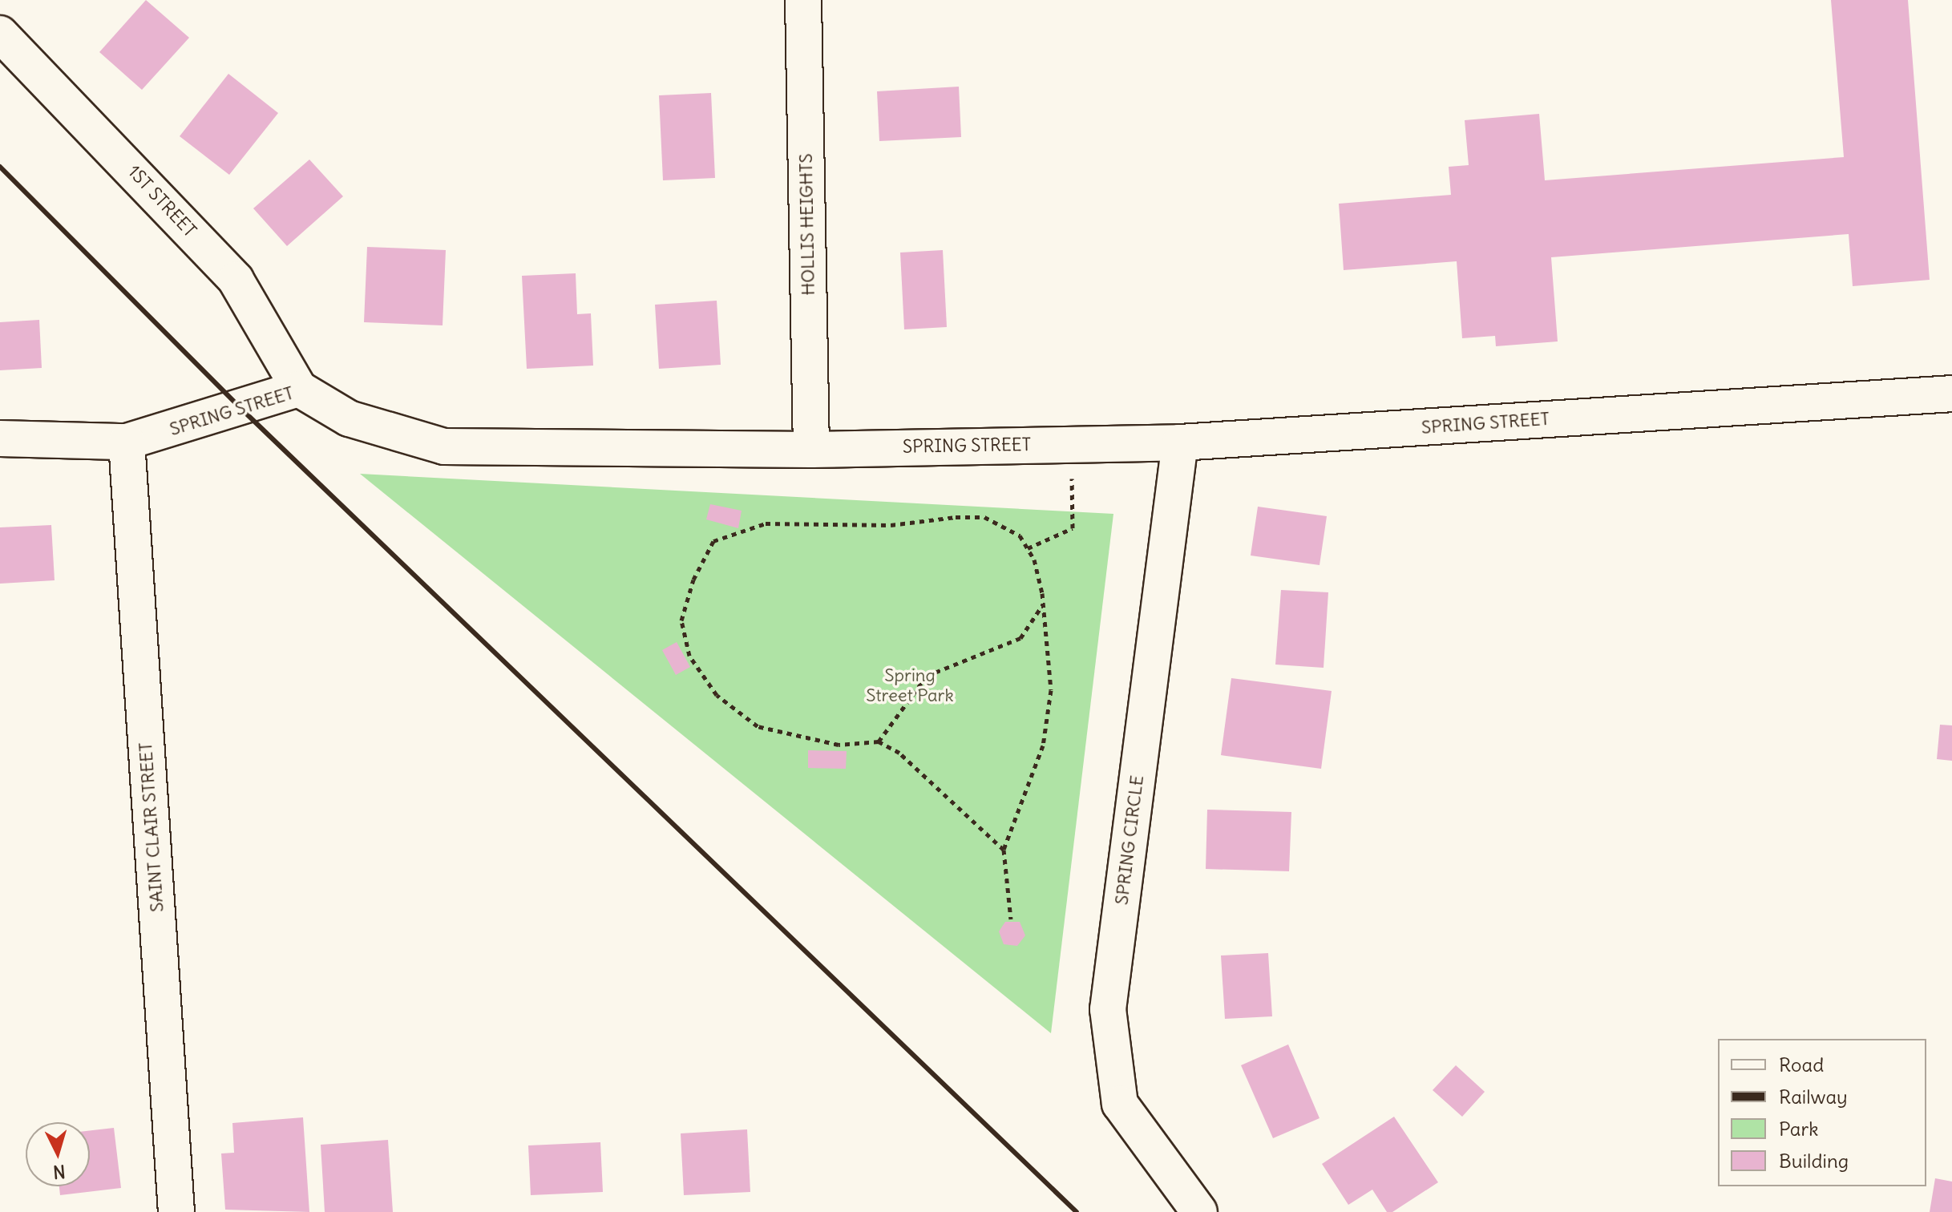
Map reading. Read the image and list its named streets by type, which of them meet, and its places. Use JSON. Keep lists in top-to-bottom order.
{
  "streets": {
    "street": [
      "1ST STREET",
      "HOLLIS HEIGHTS",
      "SPRING STREET",
      "SAINT CLAIR STREET",
      "SPRING CIRCLE"
    ]
  },
  "crossings": [
    ["1ST STREET", "SPRING STREET"],
    ["HOLLIS HEIGHTS", "SPRING STREET"],
    ["SPRING STREET", "SAINT CLAIR STREET"],
    ["SPRING STREET", "SPRING CIRCLE"]
  ],
  "parks": ["Spring Street Park"],
  "legend": [
    "Road",
    "Railway",
    "Park",
    "Building"
  ],
  "north": "bottom"
}
